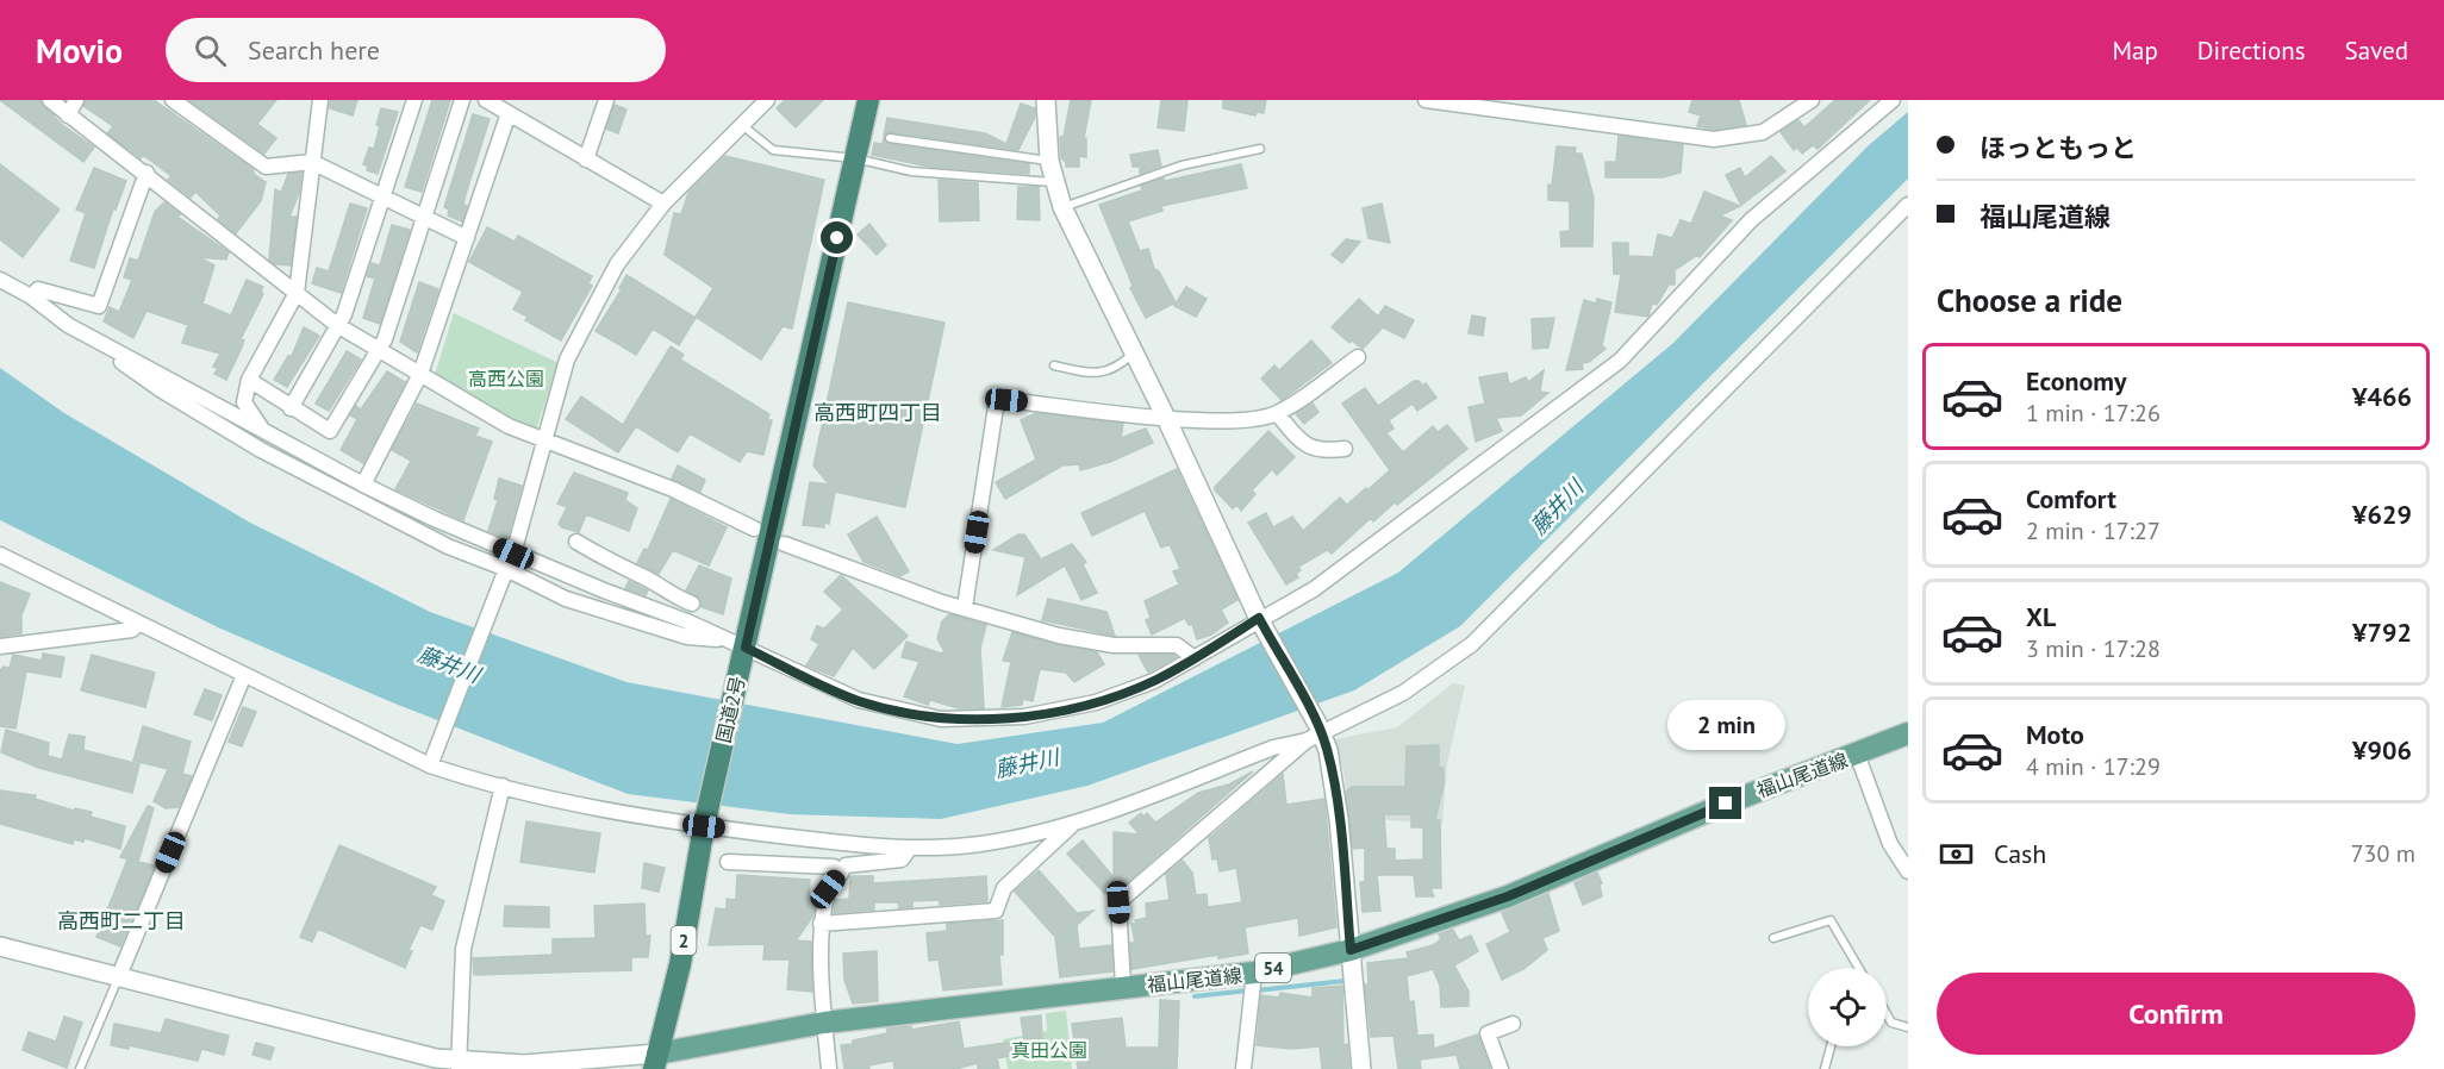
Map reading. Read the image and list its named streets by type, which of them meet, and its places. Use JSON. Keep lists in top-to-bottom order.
{
  "streets": {
    "highway": ["国道2号", "2"],
    "main road": ["福山尾道線", "54"]
  },
  "crossings": [
    ["国道2号", "福山尾道線"]
  ],
  "districts": ["高西町四丁目", "高西町二丁目"],
  "water": ["藤井川"],
  "parks": ["高西公園", "真田公園"],
  "page": {
    "header": "Movio",
    "search": "Search here",
    "nav": ["Map", "Directions", "Saved"],
    "banner": ["ほっともっと", "福山尾道線"],
    "heading": "Choose a ride",
    "list": [
      {
        "name": "Economy",
        "note": "1 min · 17:26",
        "value": "¥466"
      },
      {
        "name": "Comfort",
        "note": "2 min · 17:27",
        "value": "¥629"
      },
      {
        "name": "XL",
        "note": "3 min · 17:28",
        "value": "¥792"
      },
      {
        "name": "Moto",
        "note": "4 min · 17:29",
        "value": "¥906"
      }
    ],
    "bubble": "2 min",
    "pay": ["Cash", "730 m"],
    "buttons": "Confirm"
  }
}
